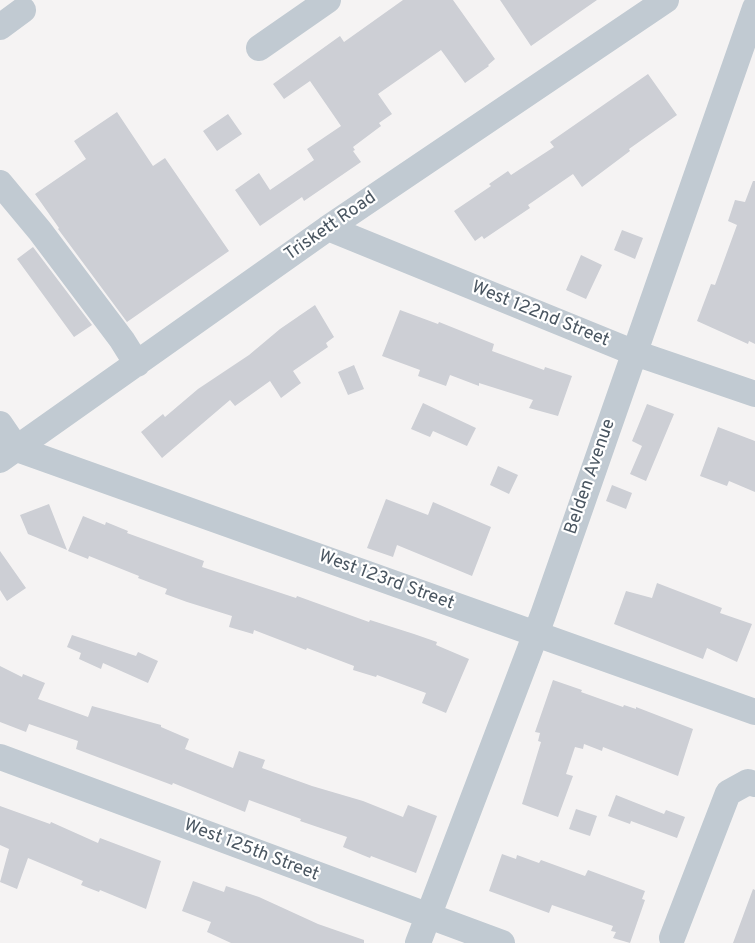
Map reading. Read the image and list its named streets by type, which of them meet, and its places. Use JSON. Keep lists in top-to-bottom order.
{
  "streets": {
    "street": [
      "Triskett Road",
      "West 122nd Street",
      "Belden Avenue",
      "West 123rd Street",
      "West 125th Street"
    ]
  },
  "crossings": [
    ["Triskett Road", "West 122nd Street"],
    ["Triskett Road", "West 123rd Street"],
    ["West 122nd Street", "Belden Avenue"],
    ["Belden Avenue", "West 123rd Street"],
    ["Belden Avenue", "West 125th Street"]
  ]
}
